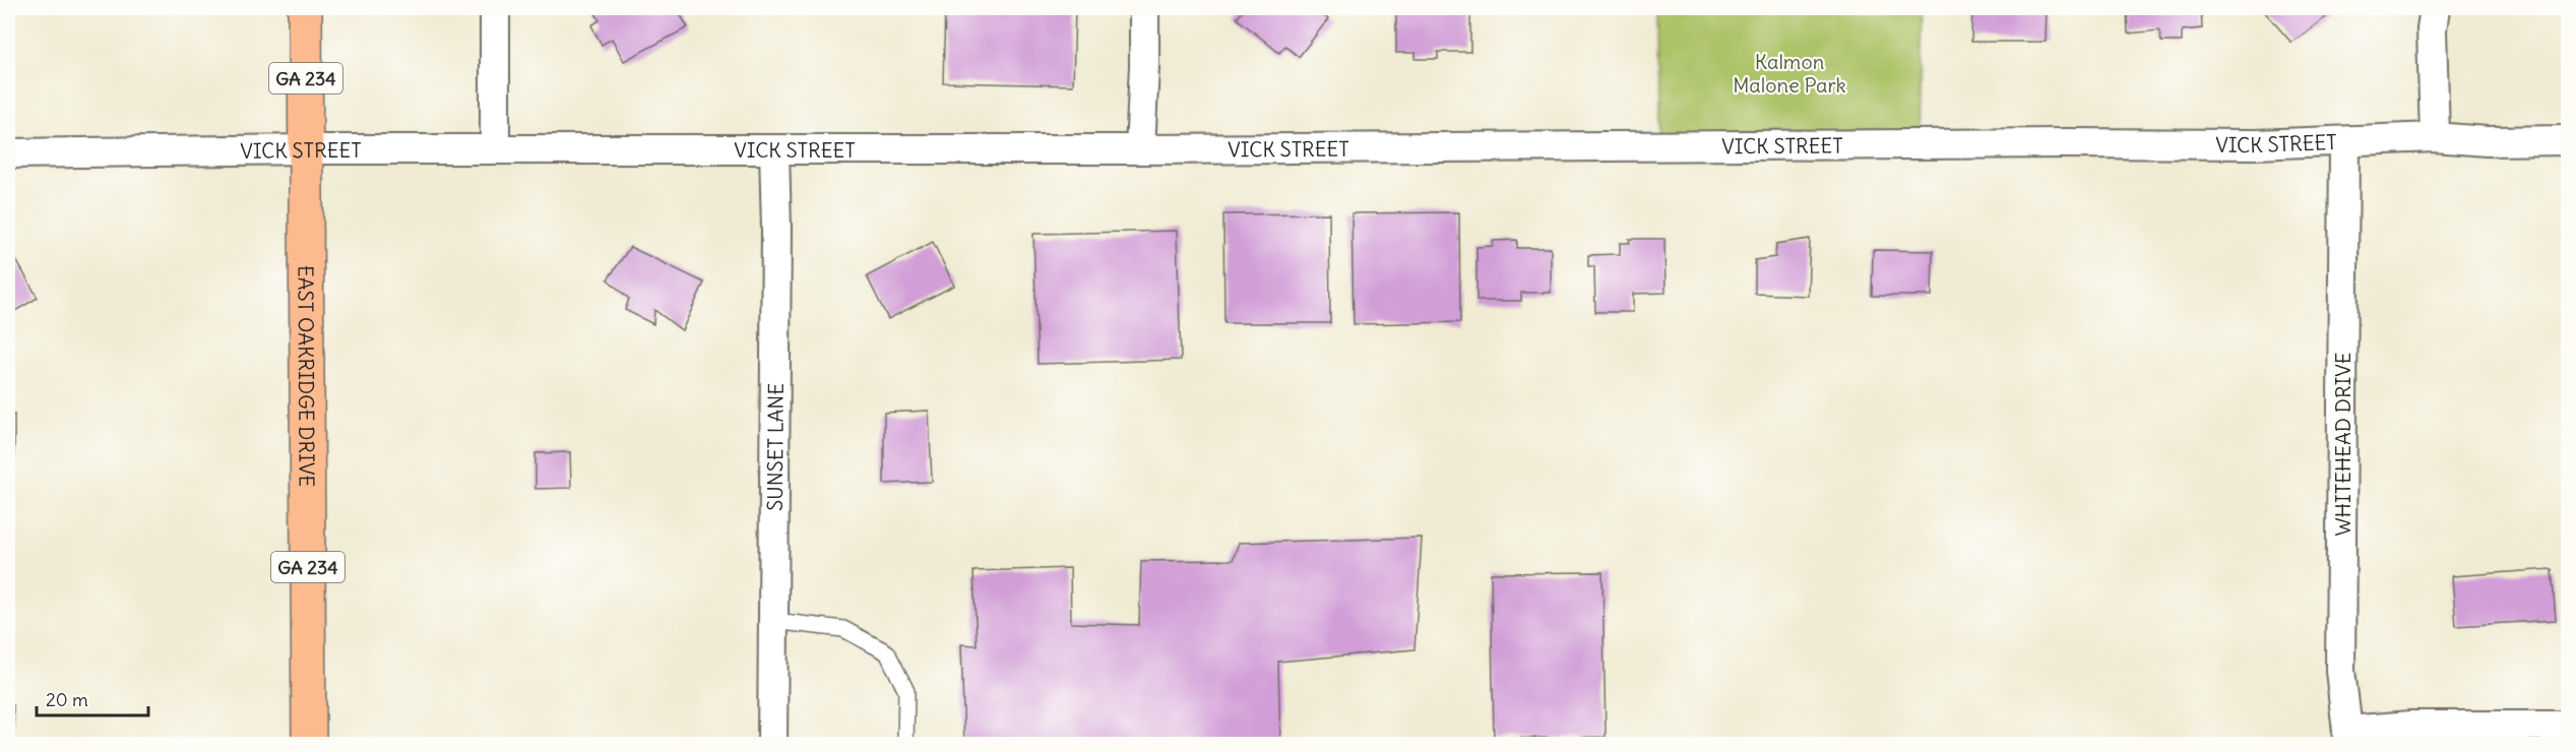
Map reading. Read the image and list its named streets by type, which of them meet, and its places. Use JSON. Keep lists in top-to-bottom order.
{
  "streets": {
    "main road": ["GA 234", "EAST OAKRIDGE DRIVE"],
    "street": ["VICK STREET", "WHITEHEAD DRIVE", "SUNSET LANE"]
  },
  "crossings": [
    ["VICK STREET", "EAST OAKRIDGE DRIVE"],
    ["VICK STREET", "WHITEHEAD DRIVE"],
    ["VICK STREET", "SUNSET LANE"]
  ],
  "parks": ["Kalmon Malone Park"],
  "scale_bar": "20 m"
}
